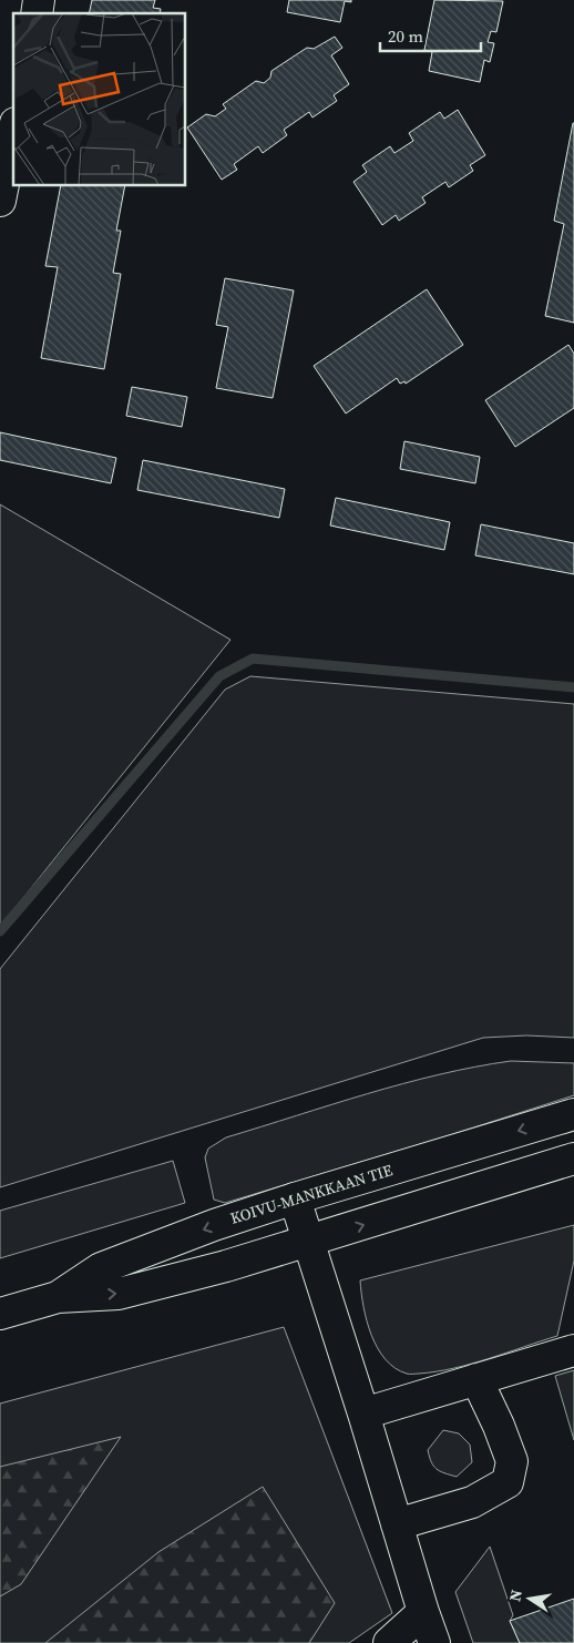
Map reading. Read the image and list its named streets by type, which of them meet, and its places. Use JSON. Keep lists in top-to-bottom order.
{
  "streets": {
    "main road": ["KOIVU-MANKKAAN TIE"]
  },
  "scale_bar": "20 m",
  "north": "left"
}
